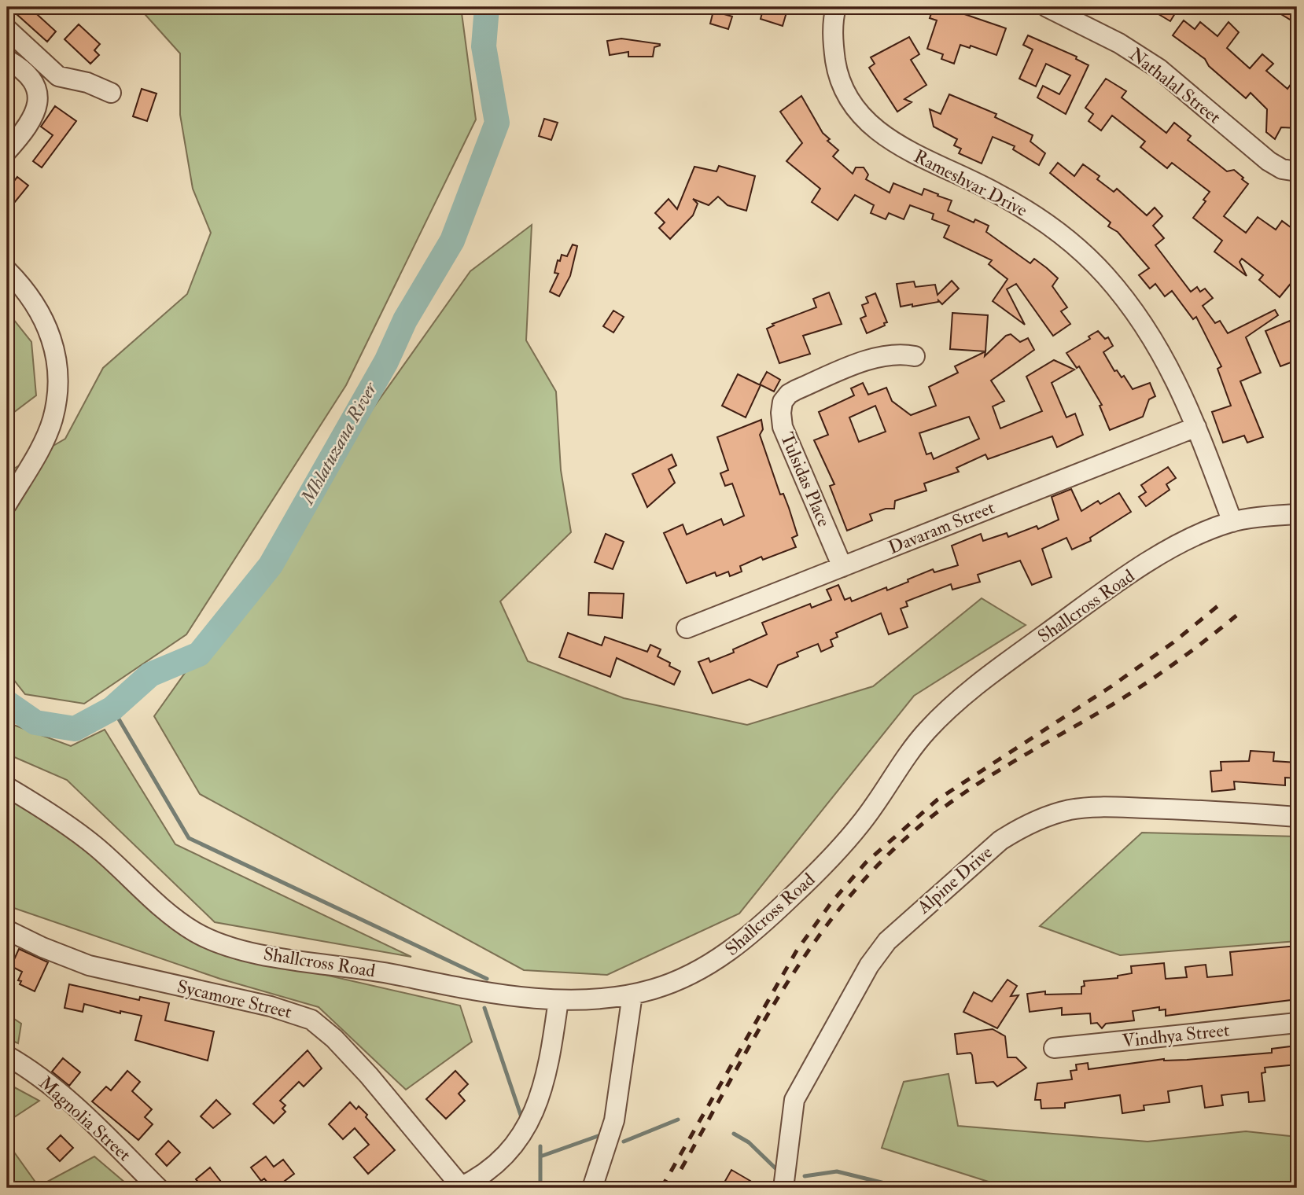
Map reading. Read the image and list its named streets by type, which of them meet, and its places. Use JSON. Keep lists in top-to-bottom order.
{
  "streets": {
    "street": [
      "Nathalal Street",
      "Rameshvar Drive",
      "Tulsidas Place",
      "Davaram Street",
      "Shallcross Road",
      "Alpine Drive",
      "Sycamore Street",
      "Vindhya Street",
      "Magnolia Street"
    ]
  },
  "crossings": [
    ["Rameshvar Drive", "Davaram Street"],
    ["Rameshvar Drive", "Shallcross Road"],
    ["Tulsidas Place", "Davaram Street"]
  ],
  "water": ["Mhlatuzana River"]
}
